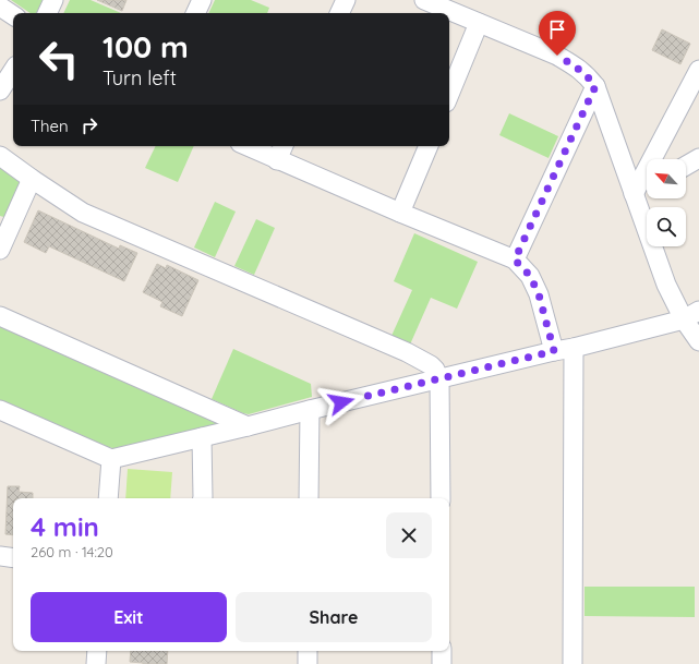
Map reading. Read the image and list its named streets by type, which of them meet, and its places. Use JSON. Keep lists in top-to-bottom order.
{
  "north": "top left",
  "page": {
    "turn": ["100 m", "Turn left"],
    "then": "Then",
    "heading": ["4 min", "260 m · 14:20"],
    "buttons": ["Exit", "Share"]
  }
}
